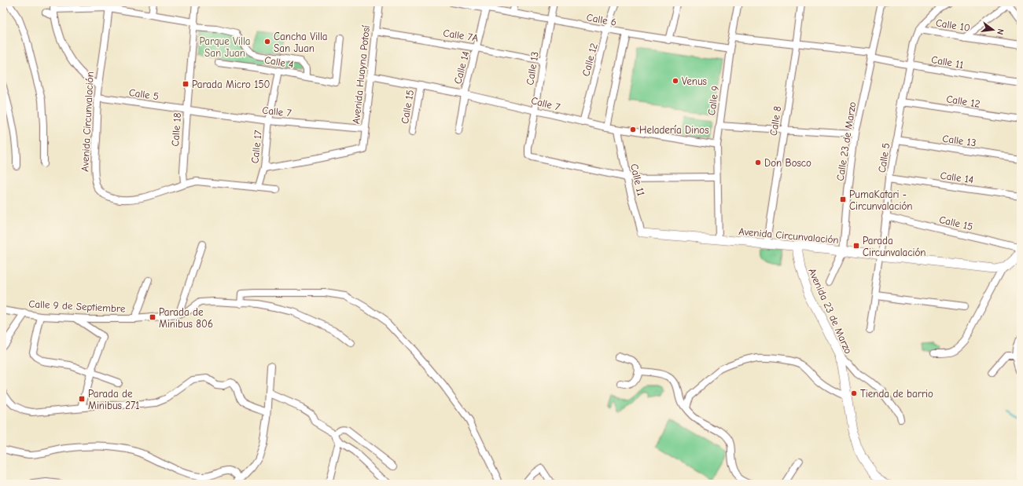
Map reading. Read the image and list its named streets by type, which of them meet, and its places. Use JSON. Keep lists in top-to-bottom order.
{
  "streets": {
    "street": [
      "Calle 6",
      "Calle 10",
      "Calle 7A",
      "Calle 12",
      "Calle 4",
      "Calle 11",
      "Calle 14",
      "Calle 13",
      "Avenida Huayna Potosí",
      "Calle 5",
      "Calle 9",
      "Calle 7",
      "Calle 15",
      "Calle 8",
      "Avenida Circunvalación",
      "Calle 18",
      "Calle 23 de Marzo",
      "Calle 17",
      "Calle 9 de Septiembre",
      "Avenida 23 de Marzo"
    ]
  },
  "crossings": [
    ["Calle 6", "Calle 12"],
    ["Calle 6", "Calle 14"],
    ["Calle 6", "Calle 13"],
    ["Calle 6", "Calle 9"],
    ["Calle 10", "Calle 5"],
    ["Calle 7A", "Calle 14"],
    ["Calle 7A", "Calle 13"],
    ["Calle 7A", "Avenida Huayna Potosí"],
    ["Calle 12", "Calle 5"],
    ["Calle 12", "Calle 7"],
    ["Calle 4", "Calle 17"],
    ["Calle 11", "Calle 13"],
    ["Calle 11", "Calle 5"],
    ["Calle 11", "Calle 7"],
    ["Calle 11", "Avenida Circunvalación"],
    ["Calle 11", "Calle 23 de Marzo"],
    ["Calle 14", "Calle 5"],
    ["Calle 14", "Calle 7"],
    ["Calle 13", "Calle 5"],
    ["Calle 13", "Calle 7"],
    ["Avenida Huayna Potosí", "Calle 7"],
    ["Avenida Huayna Potosí", "Calle 17"],
    ["Calle 5", "Calle 7"],
    ["Calle 5", "Calle 15"],
    ["Calle 5", "Avenida Circunvalación"],
    ["Calle 5", "Calle 18"],
    ["Calle 9", "Calle 7"],
    ["Calle 9", "Avenida Circunvalación"],
    ["Calle 7", "Calle 15"],
    ["Calle 7", "Calle 18"],
    ["Calle 7", "Calle 17"],
    ["Calle 8", "Avenida Circunvalación"],
    ["Avenida Circunvalación", "Calle 18"],
    ["Avenida Circunvalación", "Calle 23 de Marzo"],
    ["Avenida Circunvalación", "Avenida 23 de Marzo"]
  ],
  "parks": ["Parque Villa San Juan"],
  "places": {
    "other": [
      "Cancha Villa San Juan",
      "Venus",
      "Heladería Dinos",
      "Don Bosco",
      "Tienda de barrio"
    ],
    "transit": [
      "Parada Micro 150",
      "PumaKatari - Circunvalación",
      "Parada Circunvalación",
      "Parada de Minibus 806",
      "Parada de Minibus 271"
    ]
  },
  "north": "right"
}
